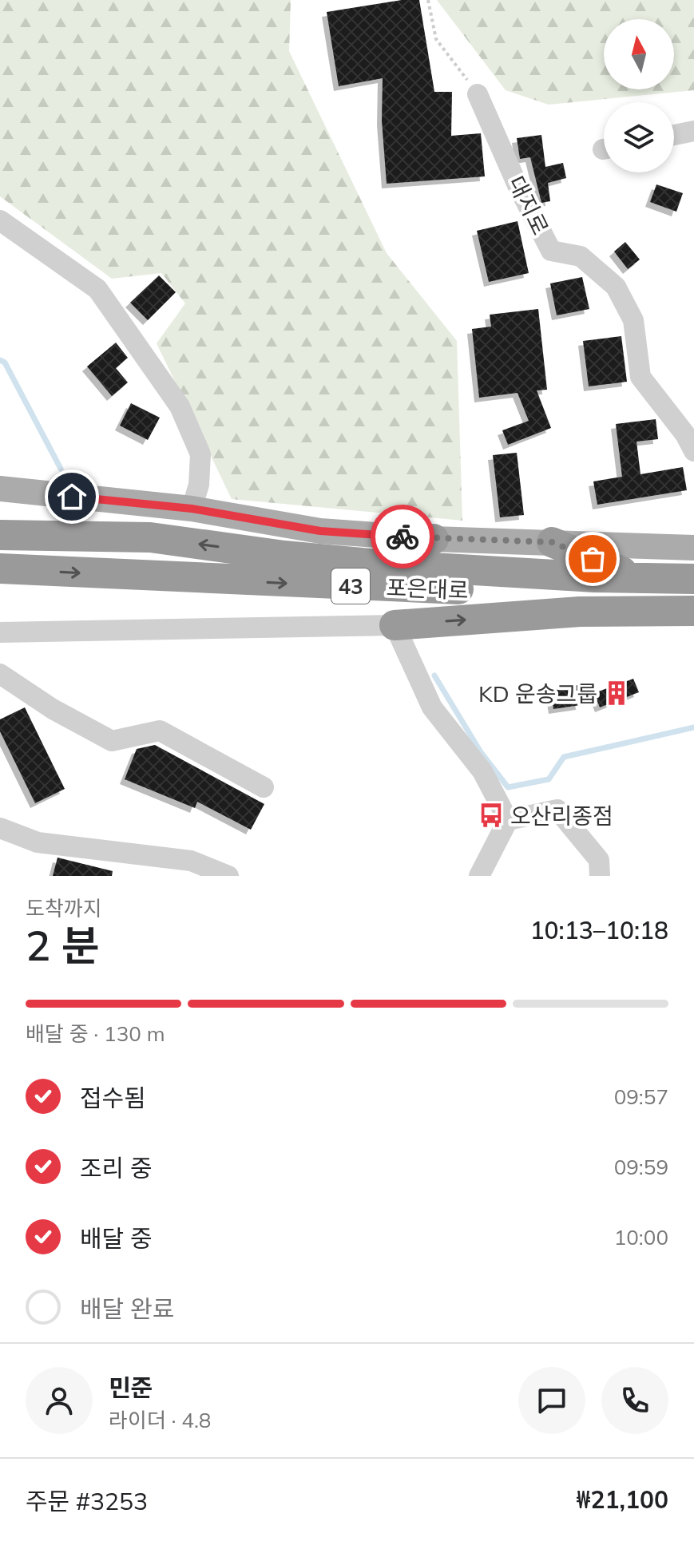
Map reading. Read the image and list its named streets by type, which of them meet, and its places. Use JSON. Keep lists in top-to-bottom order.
{
  "streets": {
    "highway": ["43", "포은대로"],
    "street": ["대지로"]
  },
  "places": {
    "building": ["KD 운송그룹"],
    "bus stop": ["오산리종점"]
  },
  "north": "top",
  "page": {
    "heading": ["2 분", "도착까지", "10:13–10:18"],
    "panel": [
      "민준",
      "라이더 · 4.8",
      "주문 #3253",
      "₩21,100"
    ],
    "bar": "배달 중 · 130 m",
    "list": [
      ["접수됨", "09:57"],
      ["조리 중", "09:59"],
      ["배달 중", "10:00"],
      "배달 완료"
    ]
  }
}
